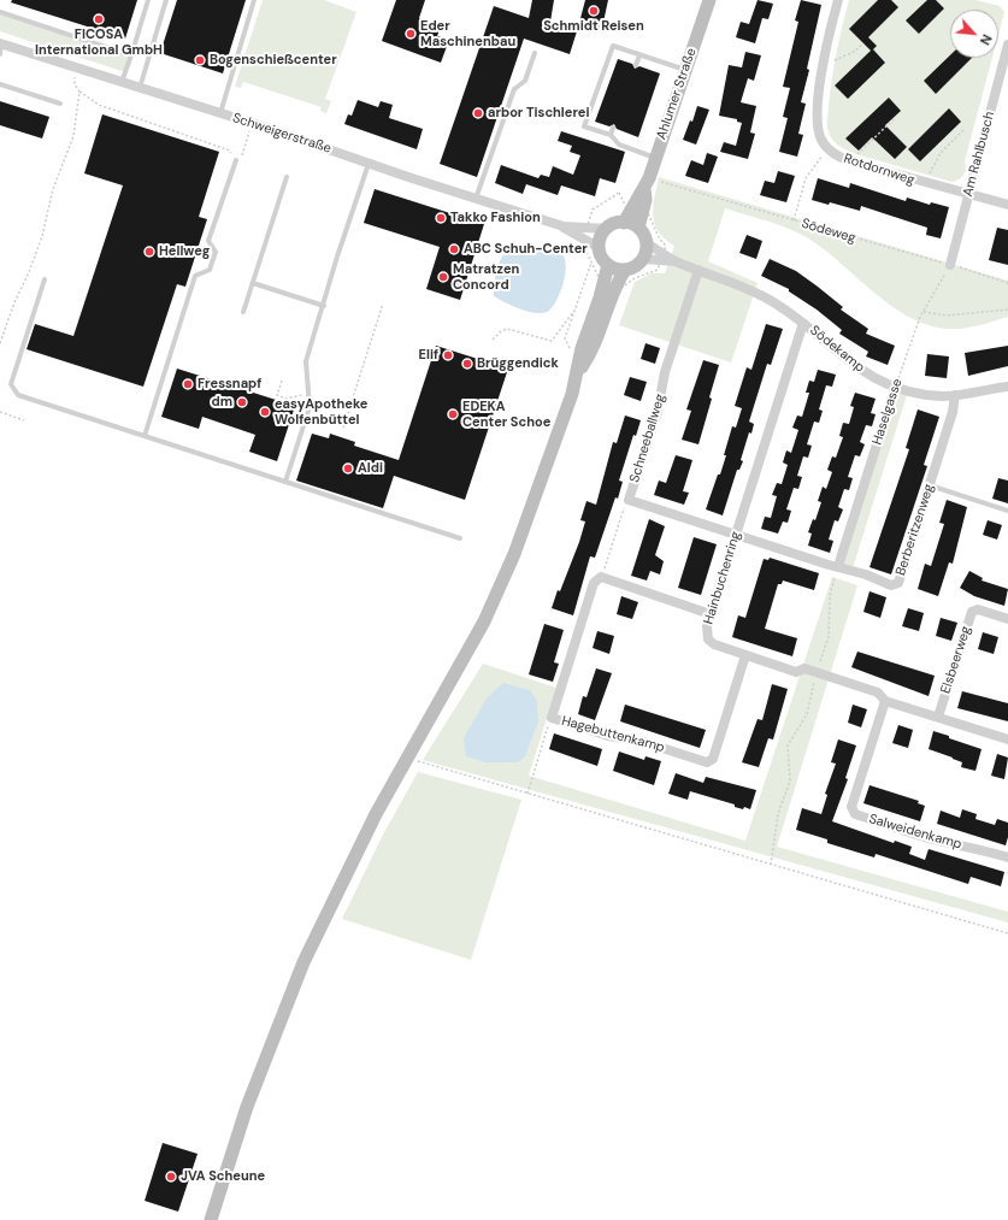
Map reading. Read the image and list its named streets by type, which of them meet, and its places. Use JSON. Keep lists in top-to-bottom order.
{
  "streets": {
    "main road": ["Ahlumer Straße"],
    "street": [
      "Schweigerstraße",
      "Am Rahlbusch",
      "Rotdornweg",
      "Södekamp",
      "Haselgasse",
      "Schneeballweg",
      "Berberitzenweg",
      "Hainbuchenring",
      "Elsbeerweg",
      "Hagebuttenkamp",
      "Salweidenkamp"
    ],
    "path": ["Södeweg"]
  },
  "crossings": [
    ["Ahlumer Straße", "Schweigerstraße"],
    ["Ahlumer Straße", "Södeweg"],
    ["Ahlumer Straße", "Södekamp"],
    ["Schweigerstraße", "Södekamp"],
    ["Am Rahlbusch", "Rotdornweg"],
    ["Am Rahlbusch", "Södeweg"],
    ["Am Rahlbusch", "Haselgasse"],
    ["Södeweg", "Haselgasse"],
    ["Södekamp", "Haselgasse"],
    ["Södekamp", "Schneeballweg"],
    ["Södekamp", "Berberitzenweg"],
    ["Södekamp", "Hainbuchenring"],
    ["Haselgasse", "Berberitzenweg"],
    ["Schneeballweg", "Berberitzenweg"],
    ["Schneeballweg", "Hainbuchenring"],
    ["Berberitzenweg", "Hainbuchenring"],
    ["Hainbuchenring", "Elsbeerweg"],
    ["Hainbuchenring", "Hagebuttenkamp"],
    ["Hainbuchenring", "Salweidenkamp"]
  ],
  "places": [
    "Schmidt Reisen",
    "FICOSA International GmbH",
    "Eder Maschinenbau",
    "Bogenschießcenter",
    "arbor Tischlerei",
    "Takko Fashion",
    "ABC Schuh-Center",
    "Hellweg",
    "Matratzen Concord",
    "Elif",
    "Brüggendick",
    "Fressnapf",
    "dm",
    "easyApotheke Wolfenbüttel",
    "EDEKA Center Schoe",
    "Aldi",
    "JVA Scheune"
  ],
  "north": "bottom right"
}
